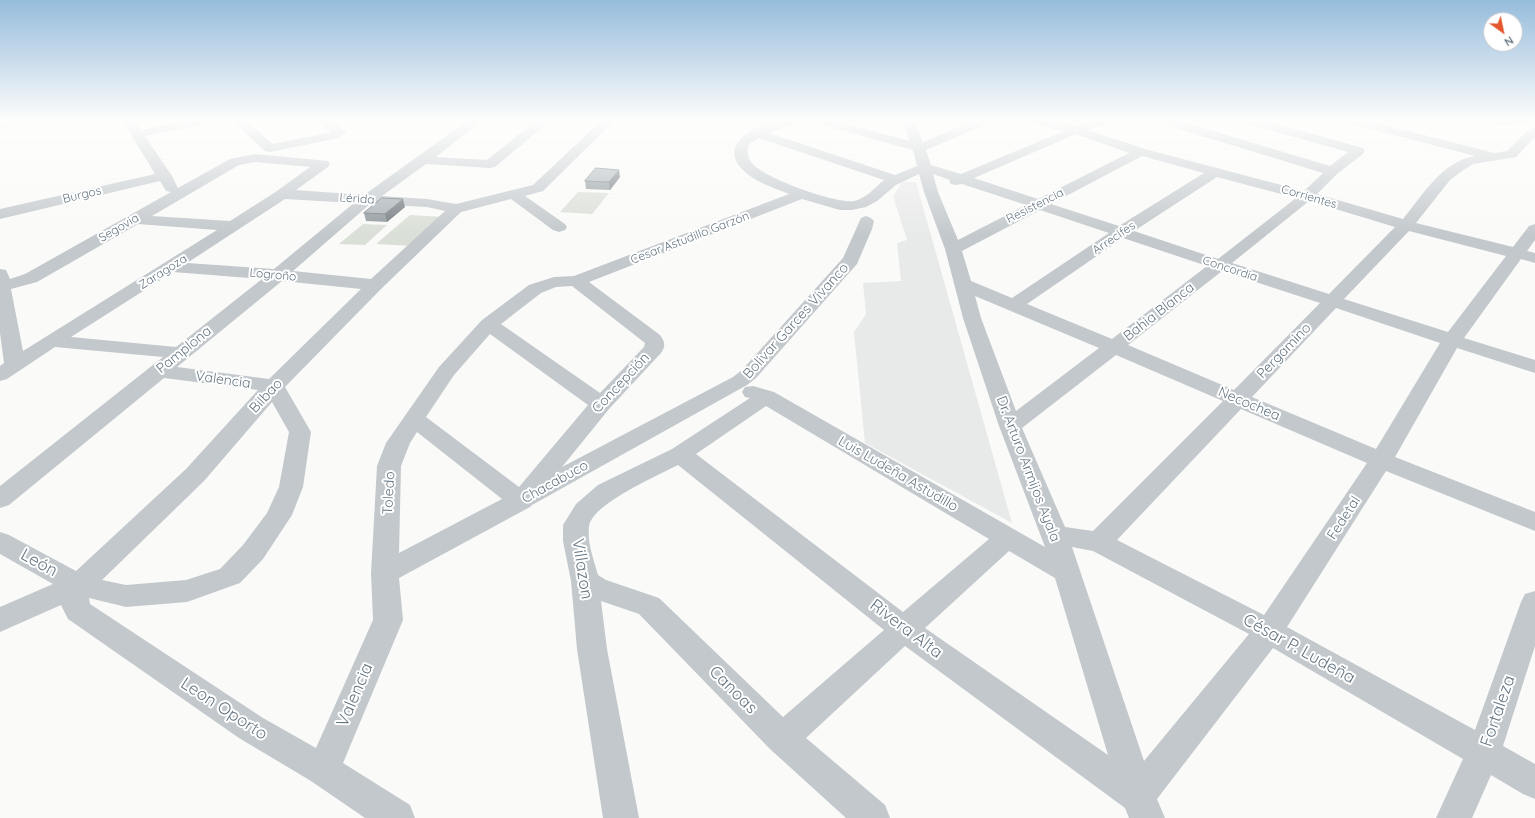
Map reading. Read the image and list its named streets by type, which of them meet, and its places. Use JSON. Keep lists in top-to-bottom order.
{
  "streets": {
    "street": [
      "Burgos",
      "Corrientes",
      "Lérida",
      "Resistencia",
      "Segovia",
      "Cesar Astudillo Garzón",
      "Arrecifes",
      "Concordia",
      "Zaragoza",
      "Logroño",
      "Bahia Blanca",
      "Bolivar Garces Vivanco",
      "Pamplona",
      "Pergamino",
      "Valencia",
      "Concepción",
      "Bilbao",
      "Necochea",
      "Dr. Arturo Armijos Ayala",
      "Luis Ludeña Astudillo",
      "Chacabuco",
      "Toledo",
      "Fedetal",
      "León",
      "Villazon",
      "Rivera Alta",
      "César P. Ludeña",
      "Canoas",
      "Leon Oporto",
      "Fortaleza"
    ]
  },
  "crossings": [
    ["Corrientes", "Arrecifes"],
    ["Corrientes", "Bahia Blanca"],
    ["Corrientes", "Pergamino"],
    ["Corrientes", "Fedetal"],
    ["Lérida", "Zaragoza"],
    ["Lérida", "Pamplona"],
    ["Lérida", "Bilbao"],
    ["Resistencia", "Concordia"],
    ["Resistencia", "Dr. Arturo Armijos Ayala"],
    ["Segovia", "Zaragoza"],
    ["Cesar Astudillo Garzón", "Concepción"],
    ["Cesar Astudillo Garzón", "Toledo"],
    ["Arrecifes", "Concordia"],
    ["Arrecifes", "Necochea"],
    ["Concordia", "Bahia Blanca"],
    ["Concordia", "Pergamino"],
    ["Concordia", "Dr. Arturo Armijos Ayala"],
    ["Concordia", "Fedetal"],
    ["Zaragoza", "Logroño"],
    ["Logroño", "Pamplona"],
    ["Logroño", "Bilbao"],
    ["Bahia Blanca", "Necochea"],
    ["Bahia Blanca", "Dr. Arturo Armijos Ayala"],
    ["Bolivar Garces Vivanco", "Luis Ludeña Astudillo"],
    ["Bolivar Garces Vivanco", "Chacabuco"],
    ["Pamplona", "Valencia"],
    ["Pergamino", "Necochea"],
    ["Pergamino", "César P. Ludeña"],
    ["Valencia", "Bilbao"],
    ["Valencia", "Toledo"],
    ["Valencia", "León"],
    ["Valencia", "Leon Oporto"],
    ["Concepción", "Chacabuco"],
    ["Bilbao", "León"],
    ["Bilbao", "Leon Oporto"],
    ["Necochea", "Dr. Arturo Armijos Ayala"],
    ["Necochea", "Fedetal"],
    ["Dr. Arturo Armijos Ayala", "Luis Ludeña Astudillo"],
    ["Dr. Arturo Armijos Ayala", "Fedetal"],
    ["Dr. Arturo Armijos Ayala", "Rivera Alta"],
    ["Dr. Arturo Armijos Ayala", "César P. Ludeña"],
    ["Luis Ludeña Astudillo", "Chacabuco"],
    ["Luis Ludeña Astudillo", "Villazon"],
    ["Chacabuco", "Toledo"],
    ["Fedetal", "Rivera Alta"],
    ["Fedetal", "César P. Ludeña"],
    ["León", "Leon Oporto"],
    ["Villazon", "Rivera Alta"],
    ["Villazon", "Canoas"],
    ["César P. Ludeña", "Fortaleza"]
  ],
  "north": "bottom right"
}
